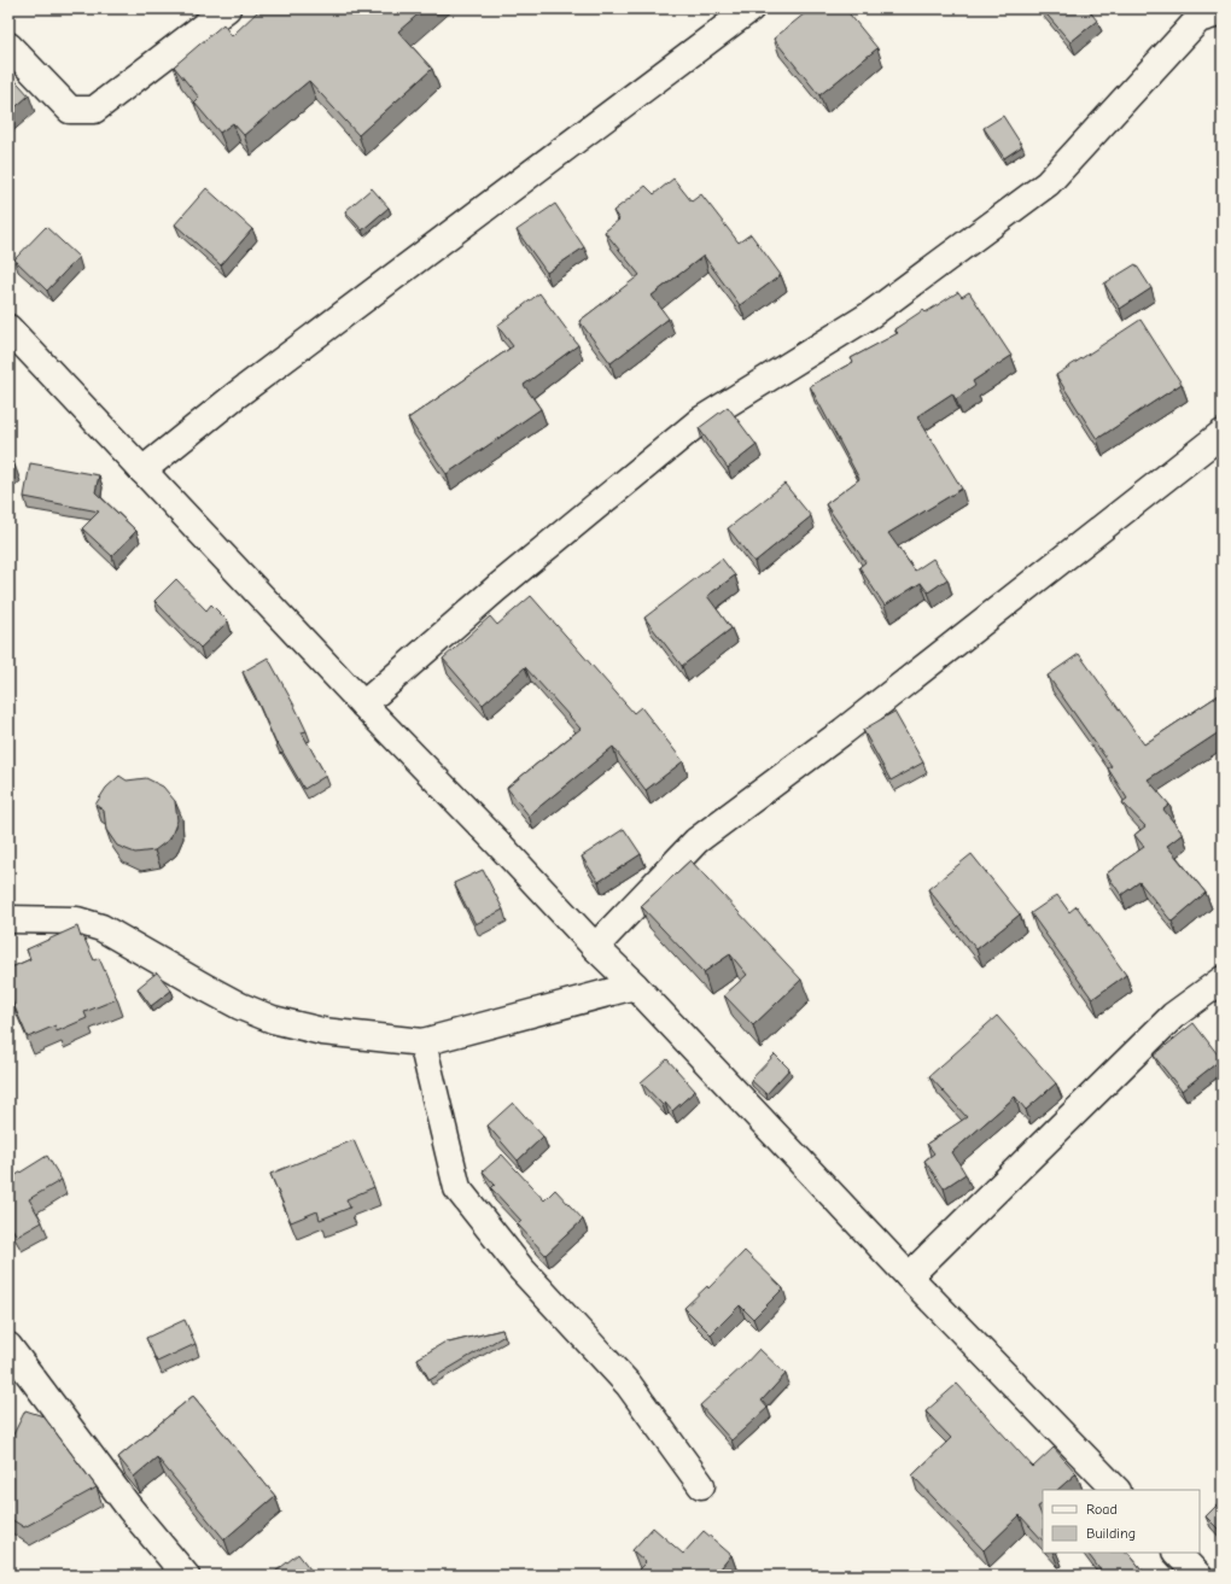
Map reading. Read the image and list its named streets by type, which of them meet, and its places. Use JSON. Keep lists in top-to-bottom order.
{
  "legend": ["Road", "Building"]
}
